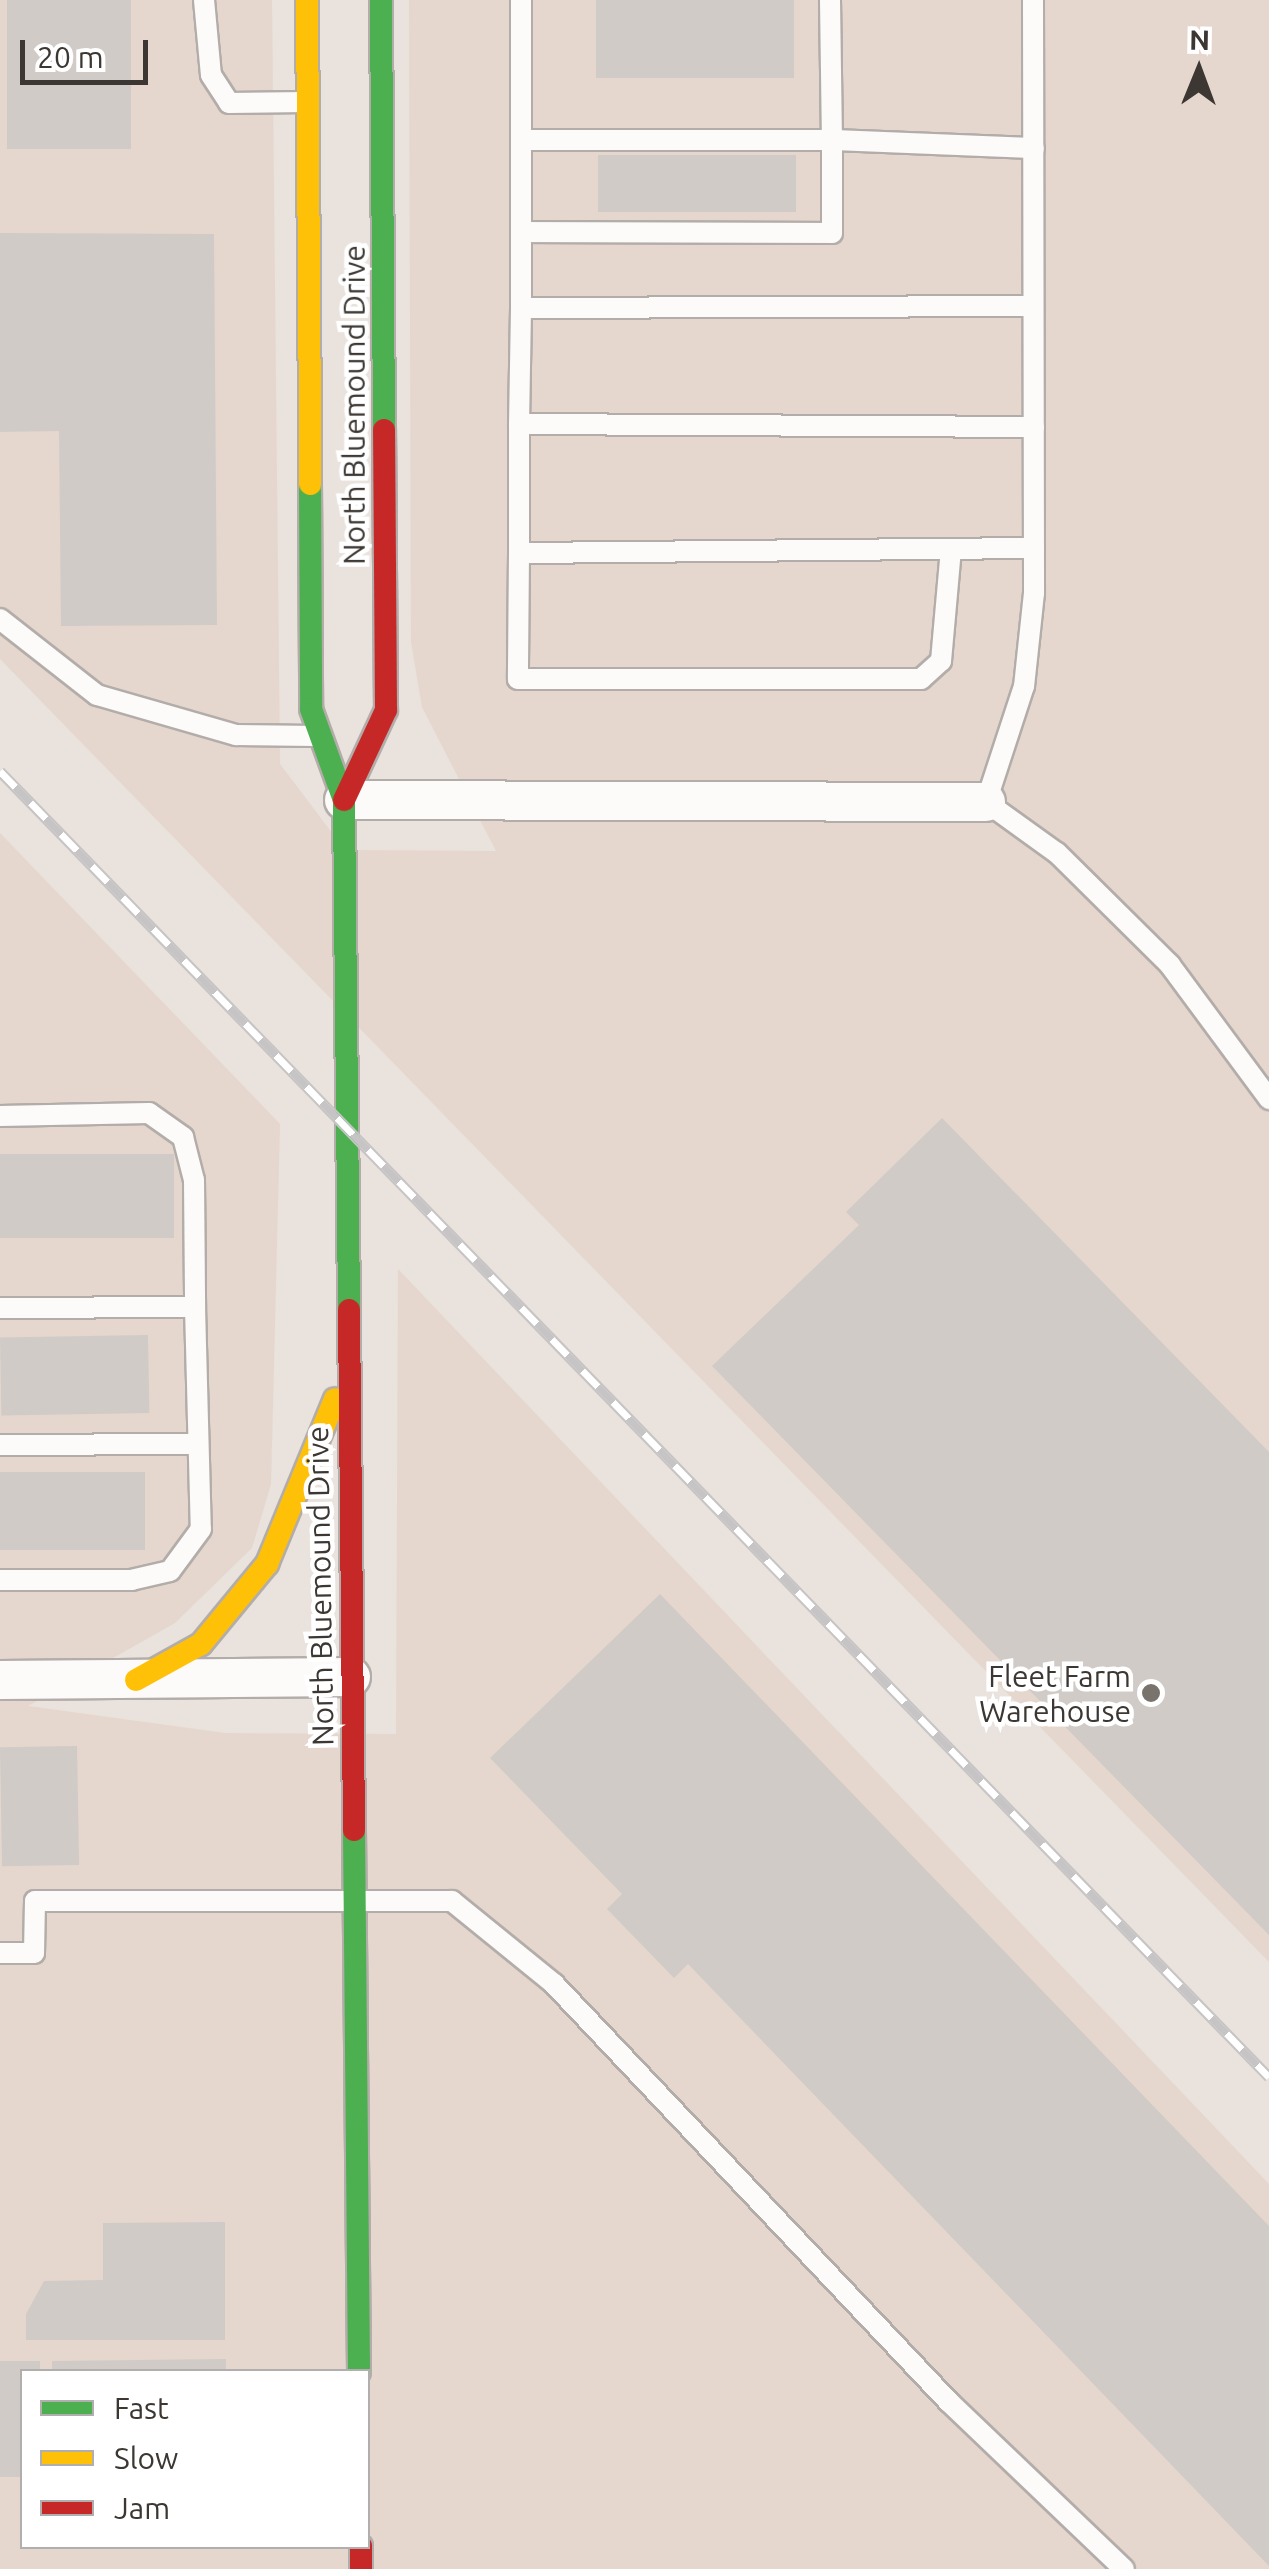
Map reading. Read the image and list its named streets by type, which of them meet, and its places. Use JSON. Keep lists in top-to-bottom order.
{
  "streets": {
    "main road": ["North Bluemound Drive"]
  },
  "places": ["Fleet Farm Warehouse"],
  "legend": ["Fast", "Slow", "Jam"],
  "scale_bar": "20 m",
  "north": "top"
}
